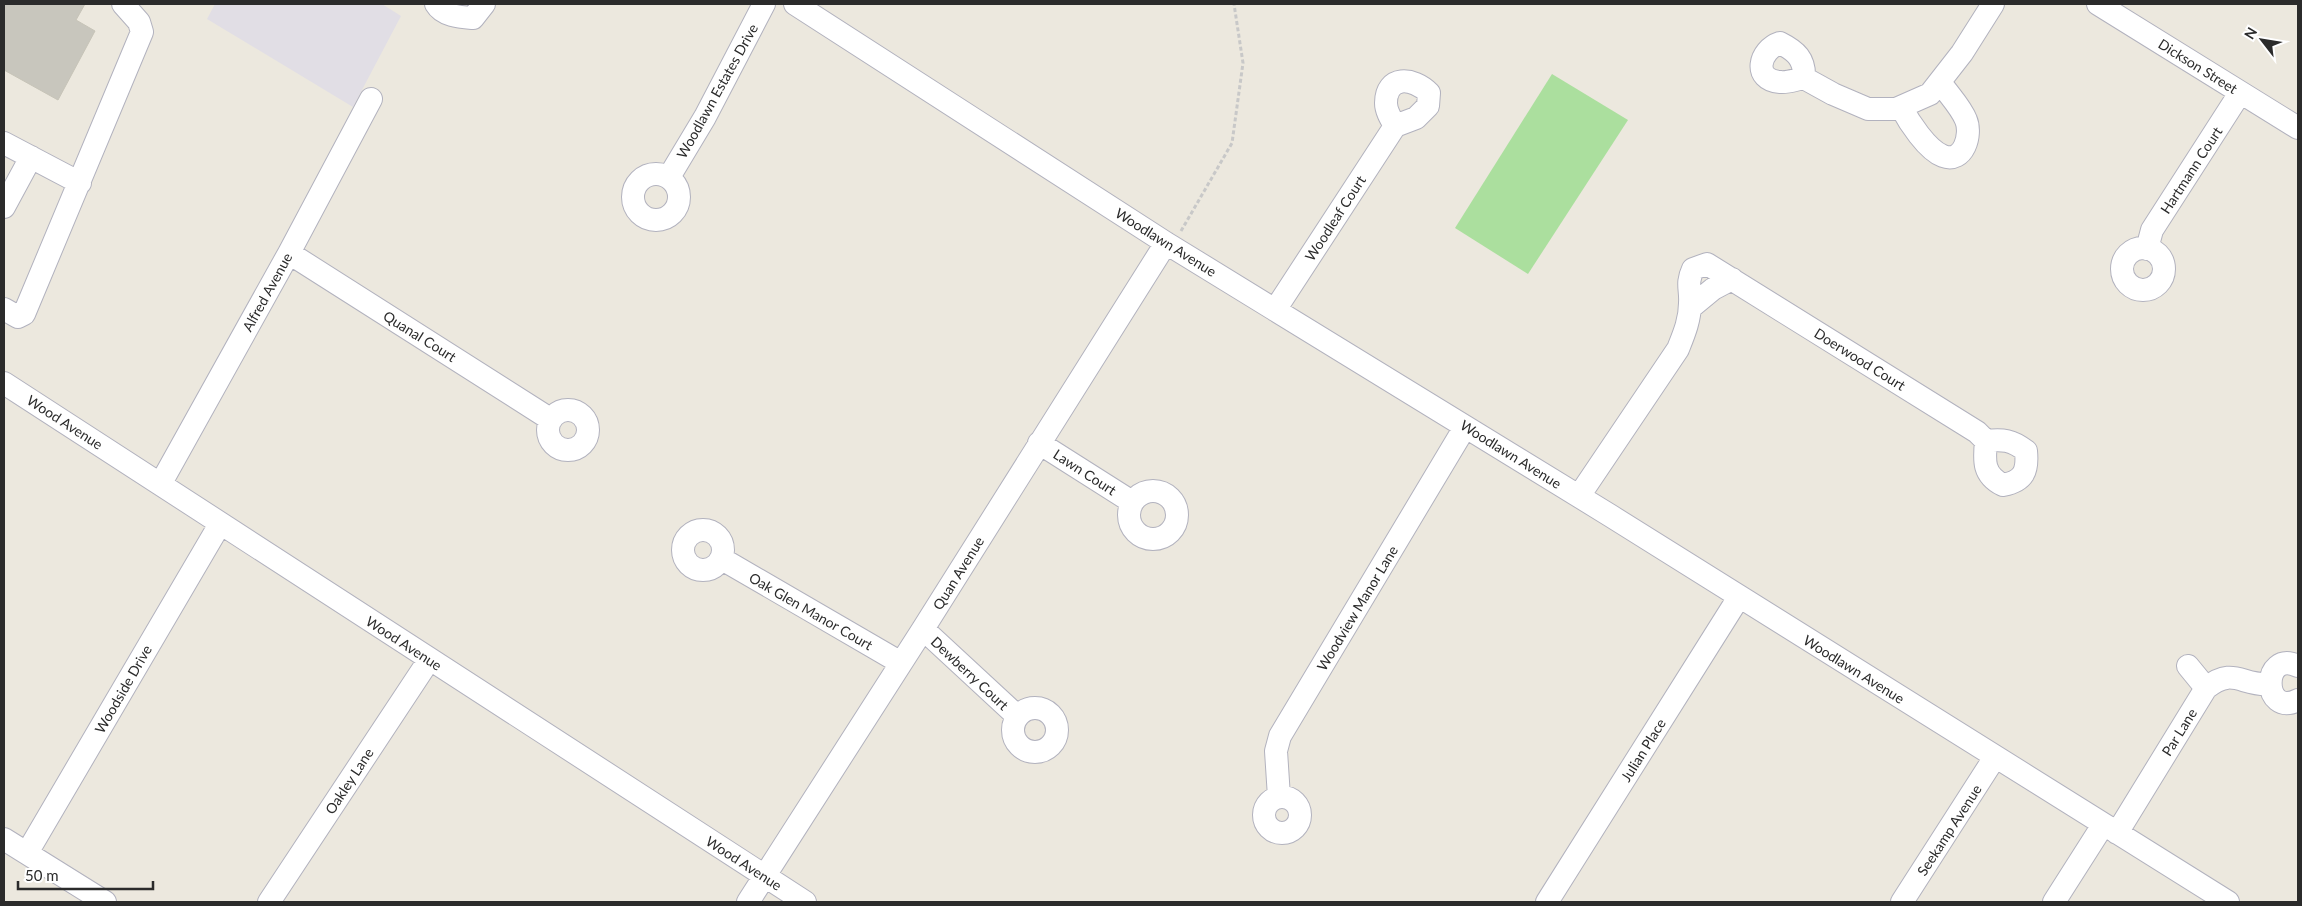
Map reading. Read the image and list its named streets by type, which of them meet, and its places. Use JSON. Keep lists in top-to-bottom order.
{
  "streets": {
    "street": [
      "Dickson Street",
      "Woodlawn Estates Drive",
      "Hartmann Court",
      "Woodleaf Court",
      "Woodlawn Avenue",
      "Alfred Avenue",
      "Quanal Court",
      "Doerwood Court",
      "Wood Avenue",
      "Lawn Court",
      "Quan Avenue",
      "Woodview Manor Lane",
      "Oak Glen Manor Court",
      "Dewberry Court",
      "Woodside Drive",
      "Par Lane",
      "Julian Place",
      "Oakley Lane",
      "Seekamp Avenue"
    ]
  },
  "crossings": [
    ["Dickson Street", "Hartmann Court"],
    ["Woodleaf Court", "Woodlawn Avenue"],
    ["Woodlawn Avenue", "Doerwood Court"],
    ["Woodlawn Avenue", "Quan Avenue"],
    ["Woodlawn Avenue", "Woodview Manor Lane"],
    ["Woodlawn Avenue", "Par Lane"],
    ["Woodlawn Avenue", "Julian Place"],
    ["Woodlawn Avenue", "Seekamp Avenue"],
    ["Alfred Avenue", "Quanal Court"],
    ["Alfred Avenue", "Wood Avenue"],
    ["Wood Avenue", "Quan Avenue"],
    ["Wood Avenue", "Woodside Drive"],
    ["Wood Avenue", "Oakley Lane"],
    ["Lawn Court", "Quan Avenue"],
    ["Quan Avenue", "Oak Glen Manor Court"],
    ["Quan Avenue", "Dewberry Court"]
  ],
  "scale_bar": "50 m",
  "north": "top left"
}
